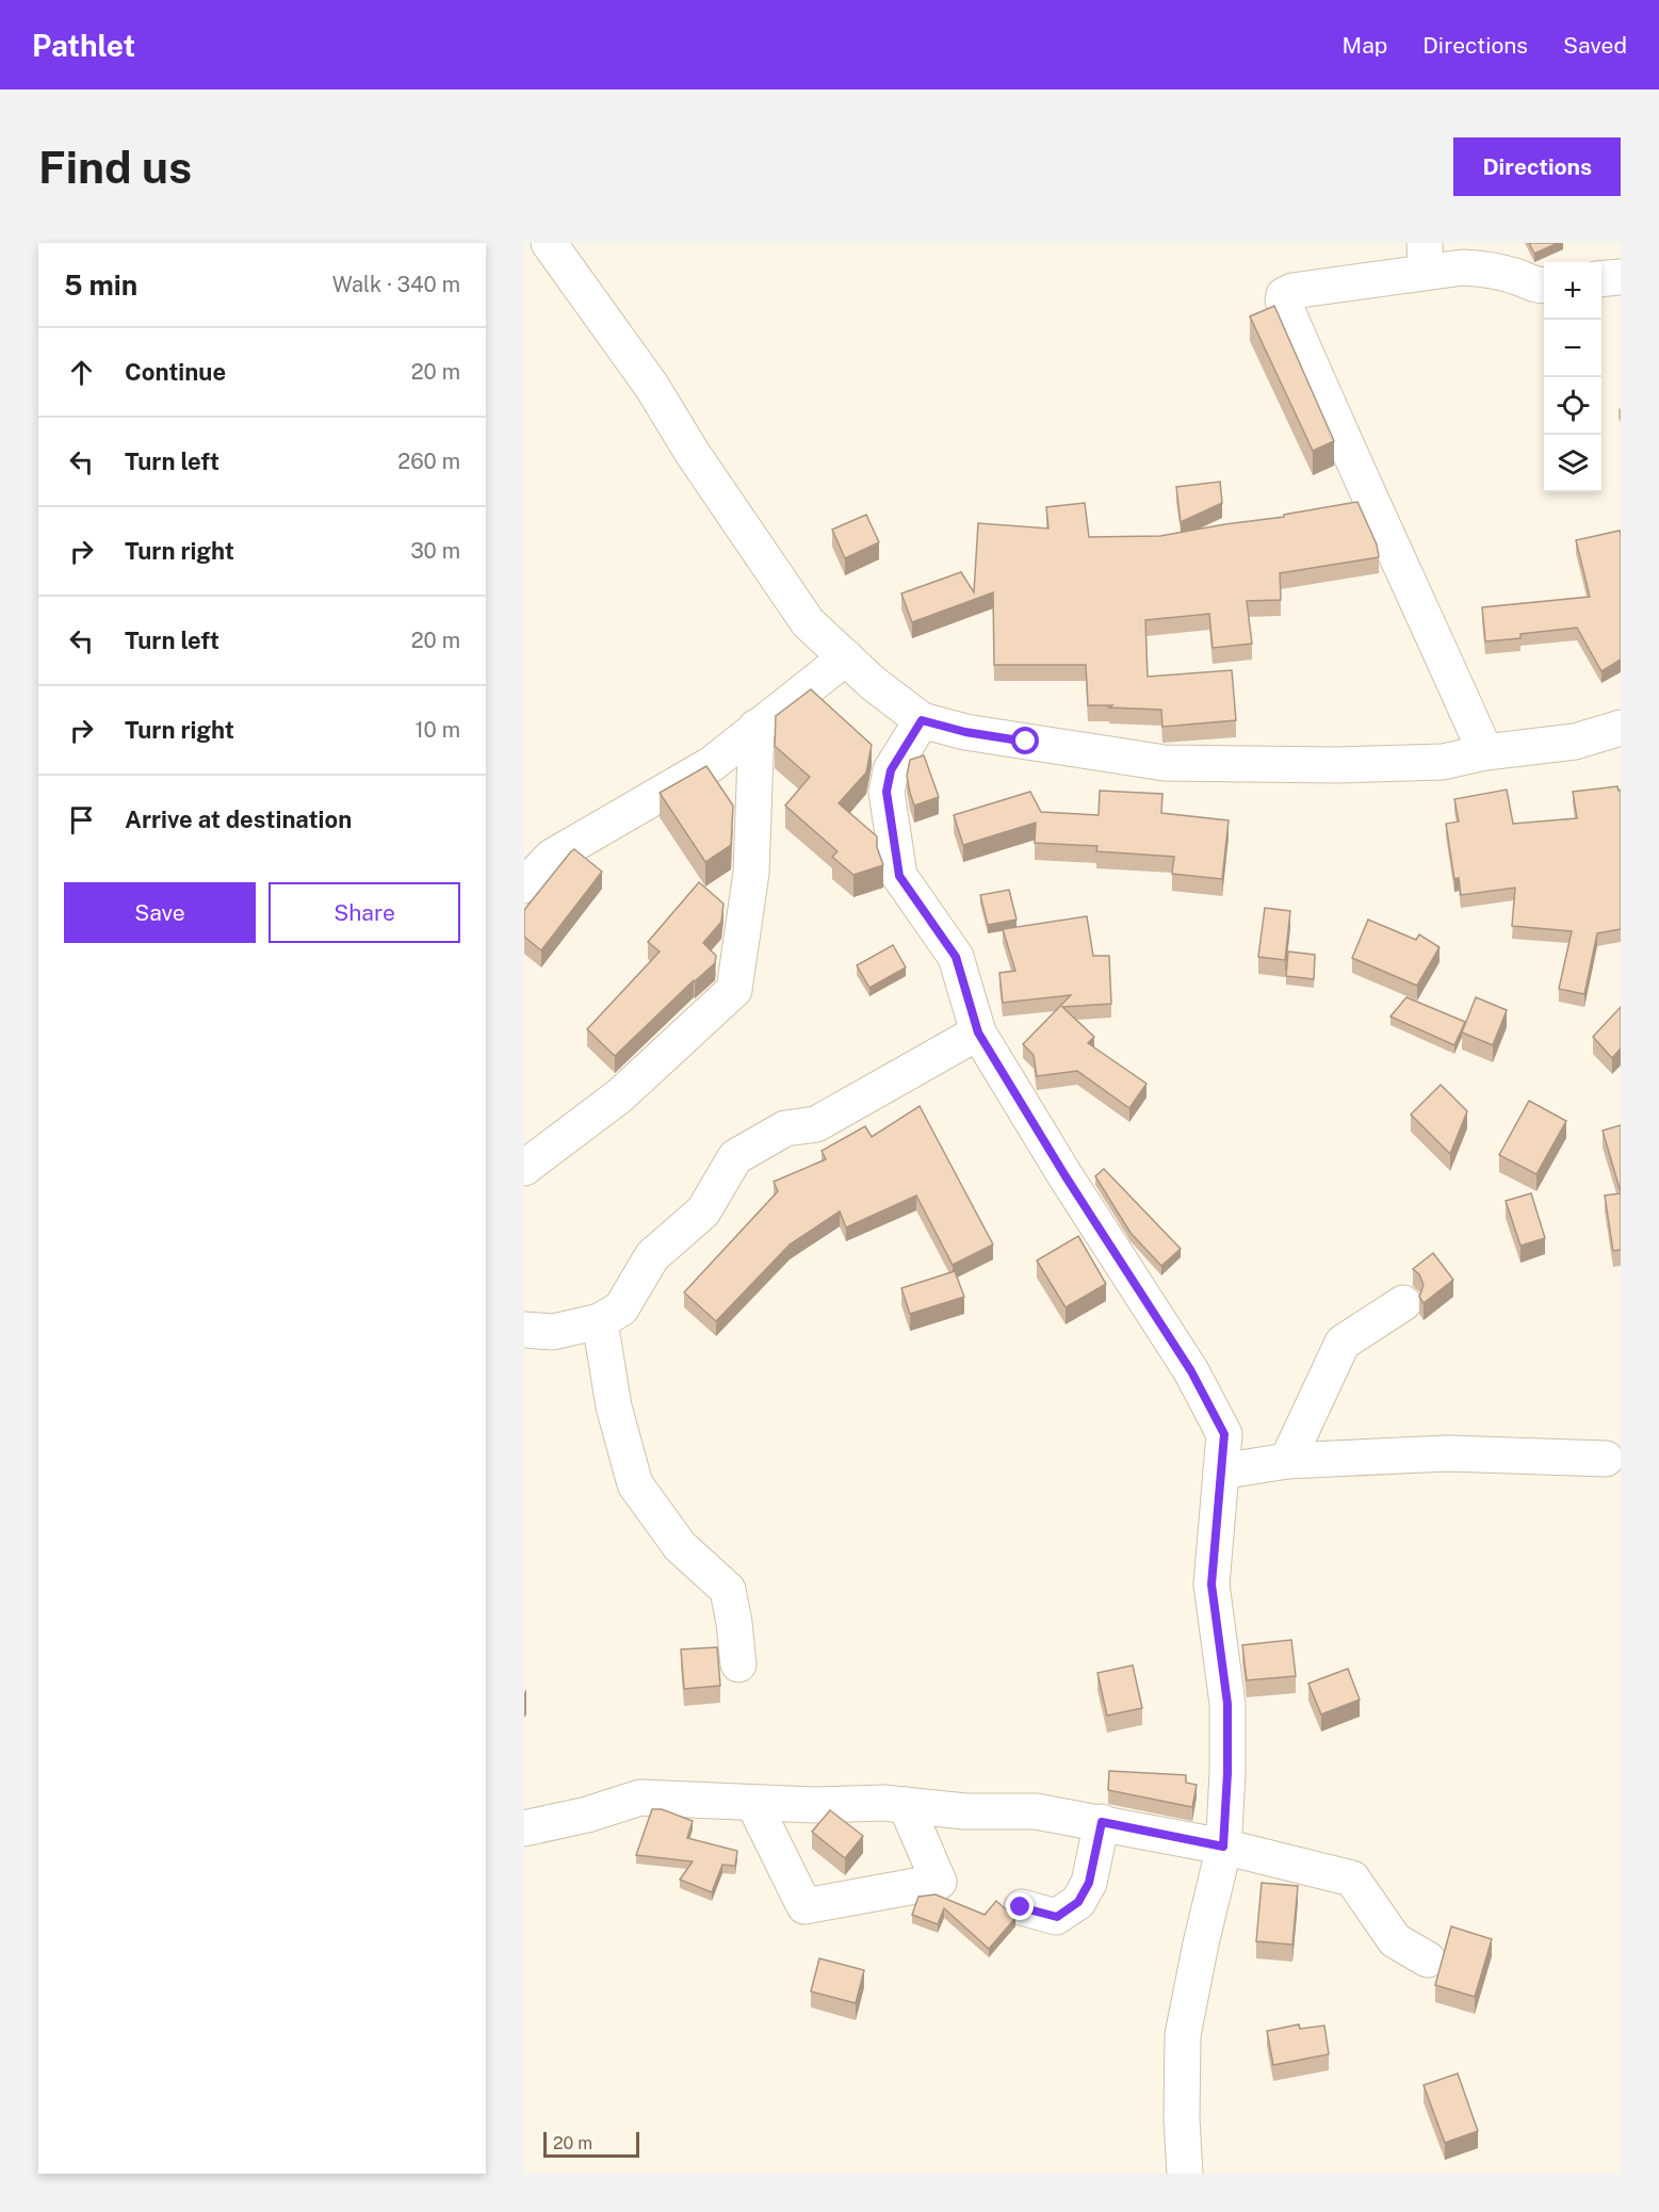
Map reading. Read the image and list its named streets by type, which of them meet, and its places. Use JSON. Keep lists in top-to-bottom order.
{
  "scale_bar": "20 m",
  "page": {
    "header": "Pathlet",
    "nav": ["Map", "Directions", "Saved"],
    "buttons": [
      "Directions",
      ["Save", "Share"]
    ],
    "title": "Find us",
    "heading": ["5 min", "Walk · 340 m"],
    "map_buttons": ["+", "−"],
    "list": [
      ["Continue", "20 m"],
      ["Turn left", "260 m"],
      ["Turn right", "30 m"],
      ["Turn left", "20 m"],
      ["Turn right", "10 m"],
      "Arrive at destination"
    ],
    "scale": "20 m"
  }
}
